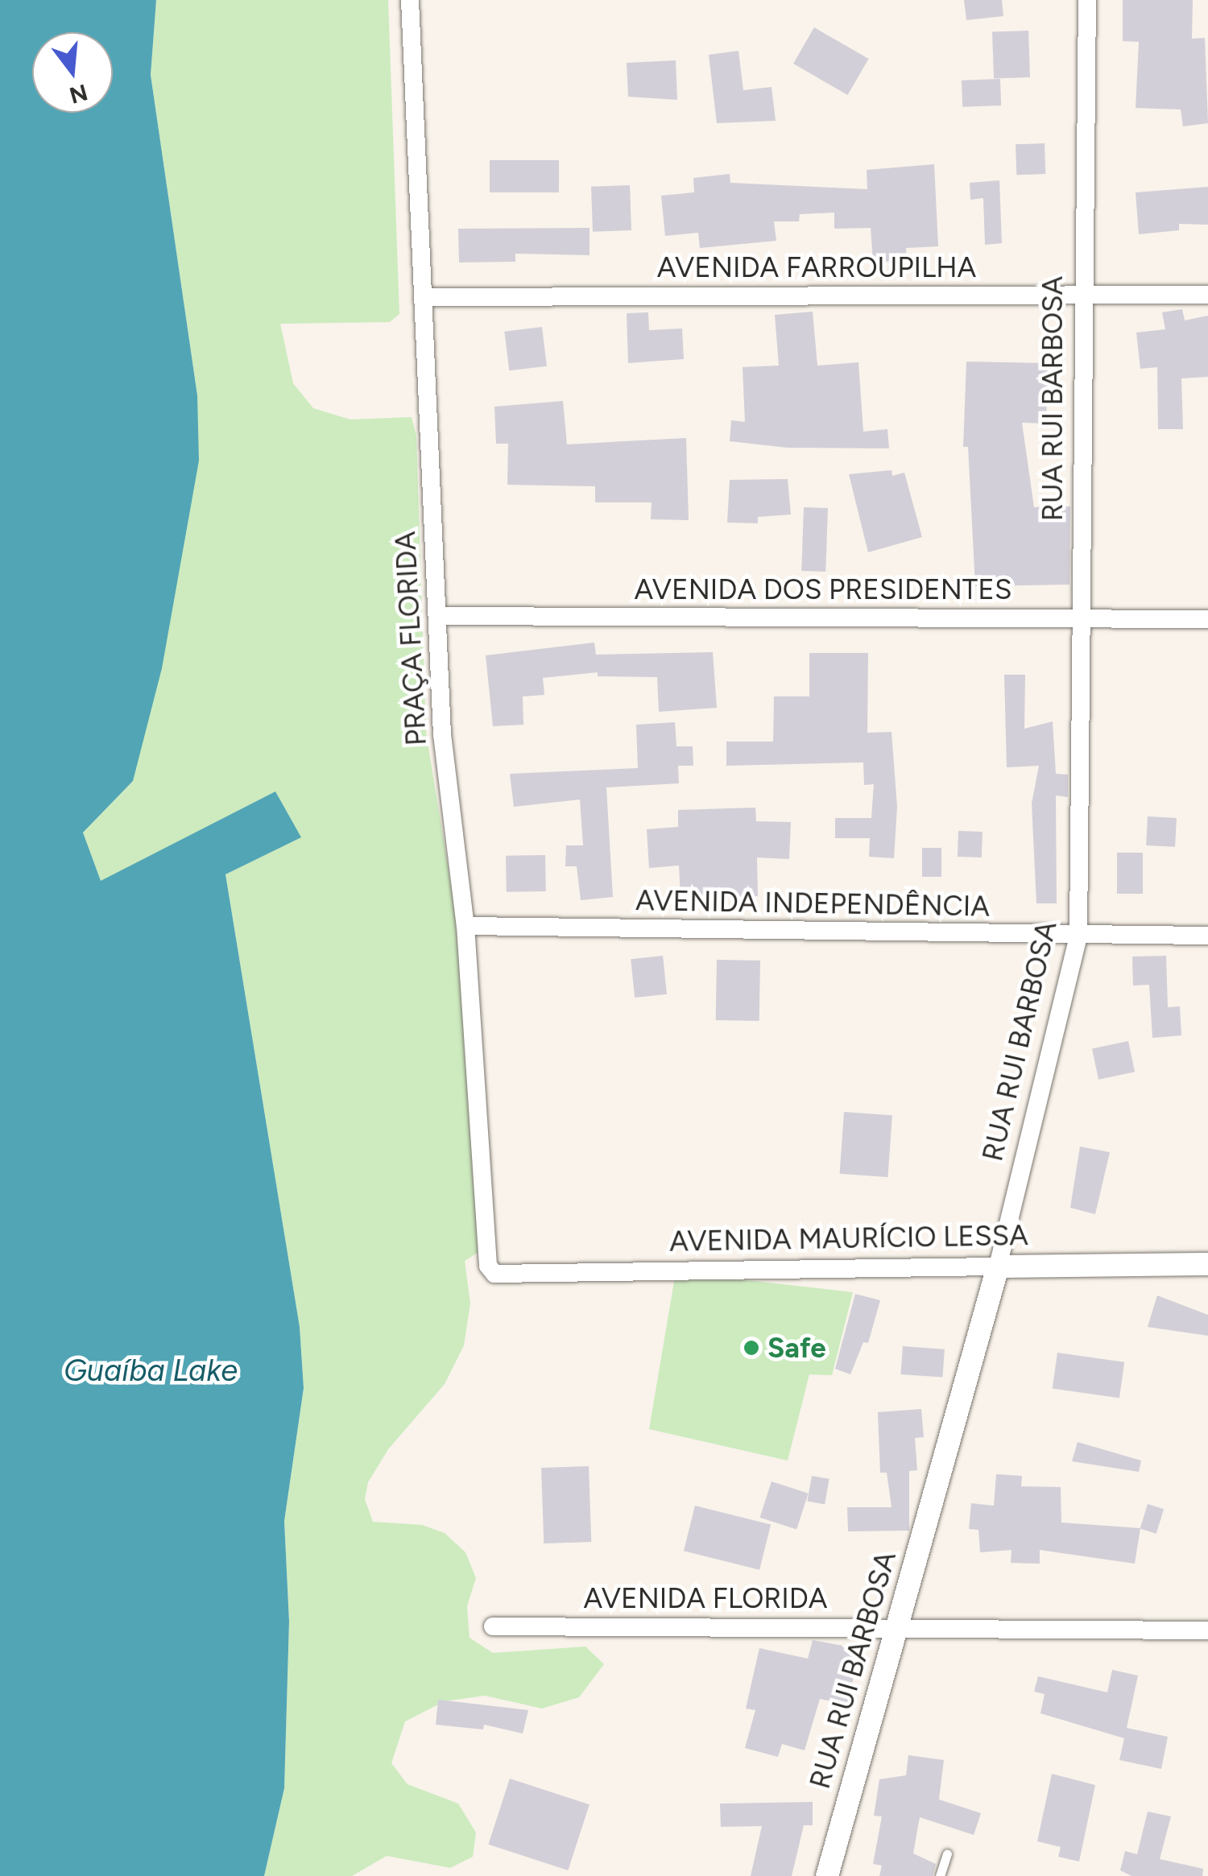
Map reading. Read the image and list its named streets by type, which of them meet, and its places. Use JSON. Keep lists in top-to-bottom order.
{
  "streets": {
    "street": [
      "AVENIDA FARROUPILHA",
      "RUA RUI BARBOSA",
      "AVENIDA DOS PRESIDENTES",
      "PRAÇA FLORIDA",
      "AVENIDA INDEPENDÊNCIA",
      "AVENIDA MAURÍCIO LESSA",
      "AVENIDA FLORIDA"
    ]
  },
  "crossings": [
    ["AVENIDA FARROUPILHA", "RUA RUI BARBOSA"],
    ["AVENIDA FARROUPILHA", "PRAÇA FLORIDA"],
    ["RUA RUI BARBOSA", "AVENIDA DOS PRESIDENTES"],
    ["RUA RUI BARBOSA", "AVENIDA INDEPENDÊNCIA"],
    ["RUA RUI BARBOSA", "AVENIDA MAURÍCIO LESSA"],
    ["RUA RUI BARBOSA", "AVENIDA FLORIDA"],
    ["AVENIDA DOS PRESIDENTES", "PRAÇA FLORIDA"],
    ["PRAÇA FLORIDA", "AVENIDA INDEPENDÊNCIA"],
    ["PRAÇA FLORIDA", "AVENIDA MAURÍCIO LESSA"]
  ],
  "water": ["Guaíba Lake"],
  "places": ["Safe"],
  "north": "bottom"
}
